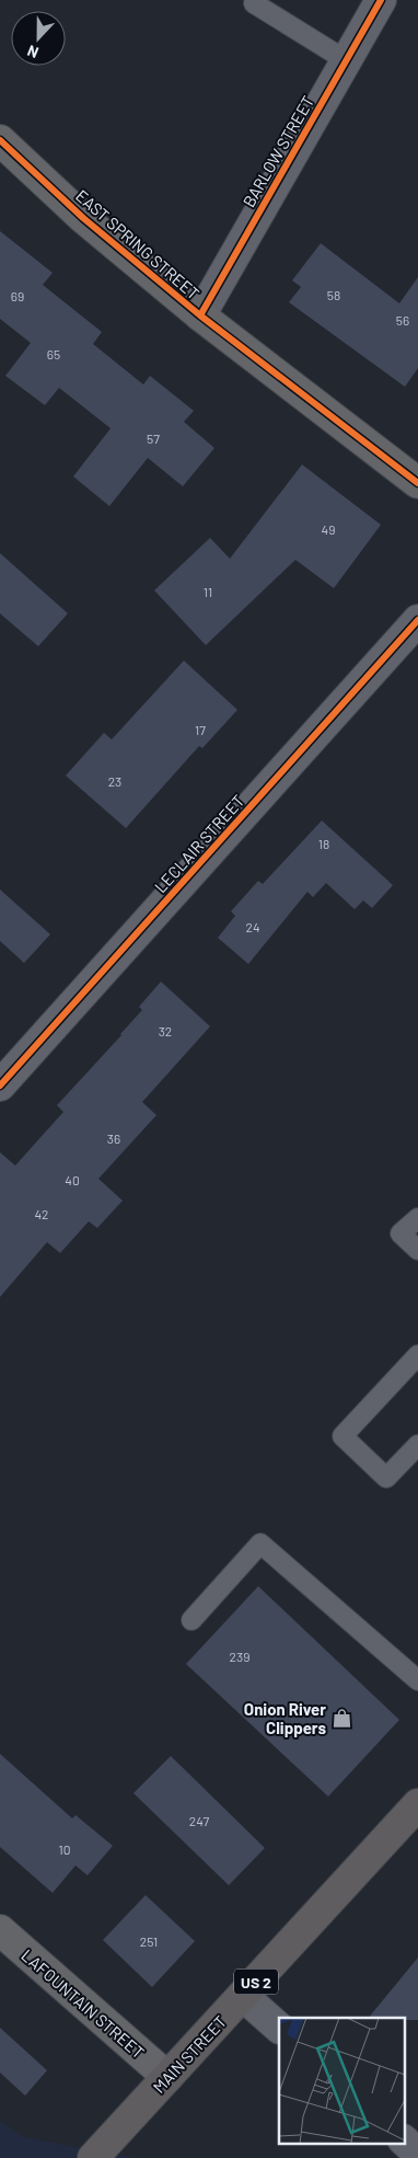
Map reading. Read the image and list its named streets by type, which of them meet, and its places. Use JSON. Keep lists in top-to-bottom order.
{
  "streets": {
    "main road": ["US 2", "MAIN STREET"],
    "street": [
      "BARLOW STREET",
      "EAST SPRING STREET",
      "LECLAIR STREET",
      "LAFOUNTAIN STREET"
    ]
  },
  "crossings": [
    ["BARLOW STREET", "EAST SPRING STREET"],
    ["LAFOUNTAIN STREET", "MAIN STREET"]
  ],
  "places": {
    "shop": ["Onion River Clippers"]
  },
  "house_numbers": [
    "58",
    "69",
    "56",
    "65",
    "57",
    "49",
    "11",
    "17",
    "23",
    "18",
    "24",
    "32",
    "36",
    "40",
    "42",
    "239",
    "247",
    "10",
    "251"
  ],
  "north": "bottom"
}
